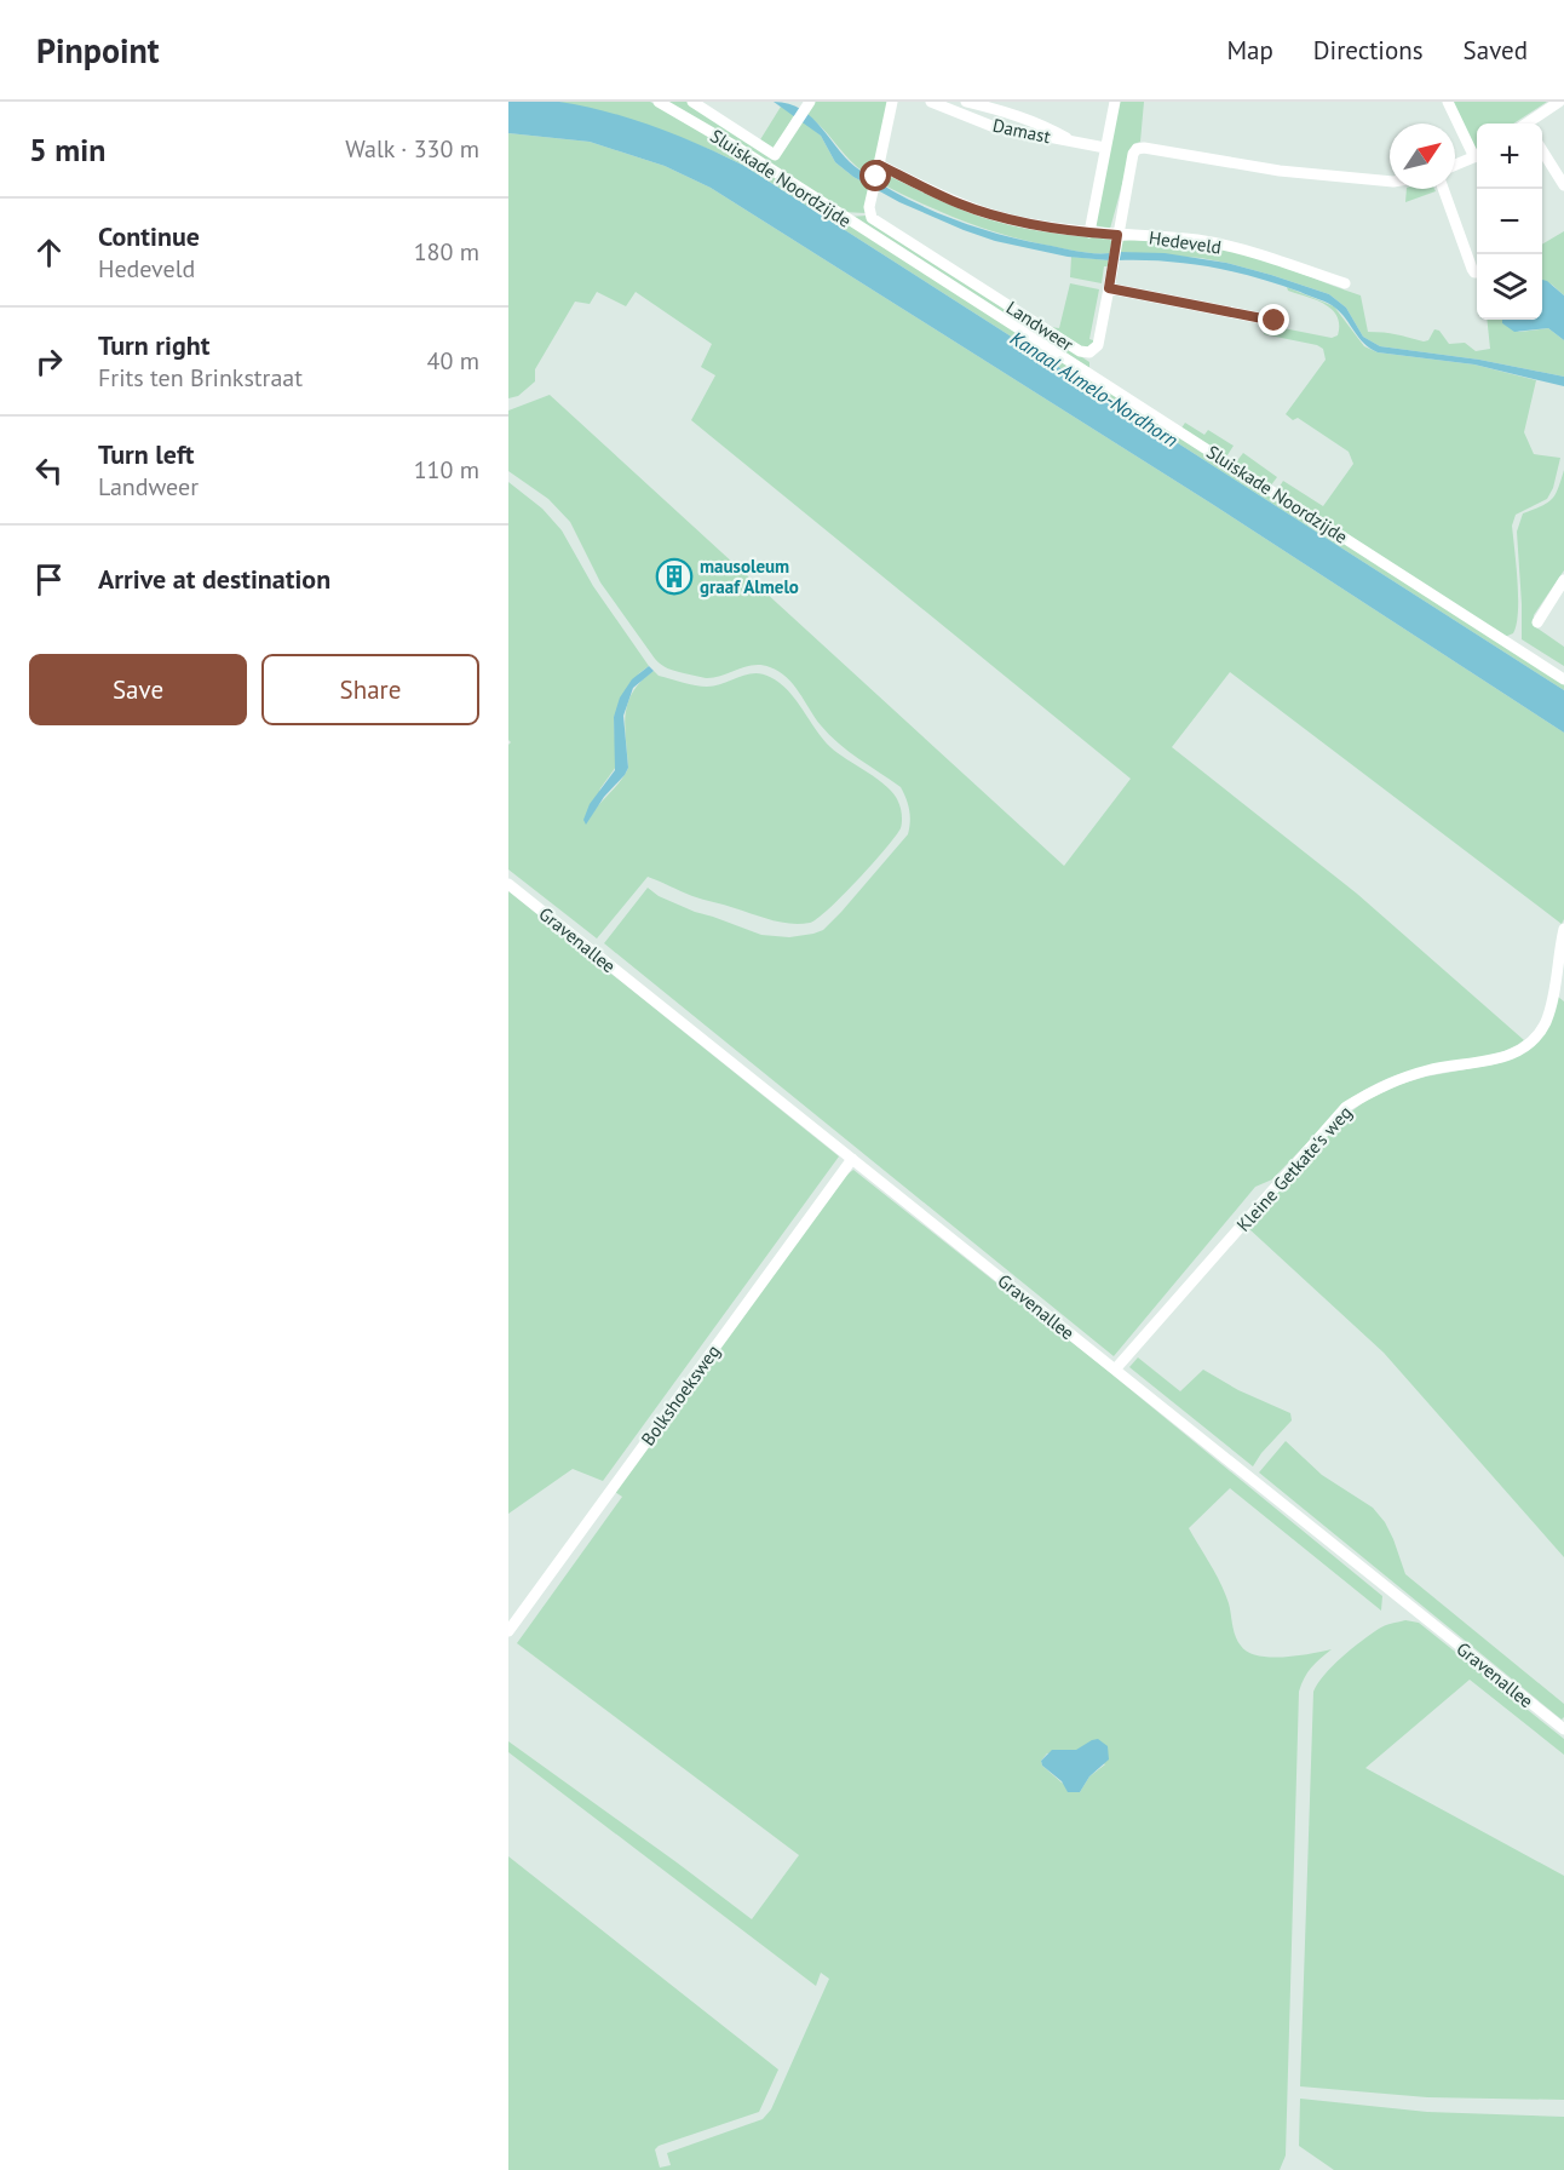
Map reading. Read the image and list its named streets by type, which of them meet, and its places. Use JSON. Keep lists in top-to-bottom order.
{
  "streets": {
    "street": [
      "Damast",
      "Sluiskade Noordzijde",
      "Hedeveld",
      "Landweer",
      "Gravenallee",
      "Kleine Getkate's weg",
      "Bolkshoeksweg"
    ]
  },
  "crossings": [
    ["Hedeveld", "Landweer"],
    ["Gravenallee", "Kleine Getkate's weg"],
    ["Gravenallee", "Bolkshoeksweg"]
  ],
  "water": ["Kanaal Almelo-Nordhorn"],
  "places": {
    "building": ["mausoleum graaf Almelo"]
  },
  "north": "top right",
  "page": {
    "header": "Pinpoint",
    "nav": ["Map", "Directions", "Saved"],
    "heading": ["5 min", "Walk · 330 m"],
    "map_buttons": ["+", "−"],
    "list": [
      ["Continue", "Hedeveld", "180 m"],
      ["Turn right", "Frits ten Brinkstraat", "40 m"],
      ["Turn left", "Landweer", "110 m"],
      "Arrive at destination"
    ],
    "buttons": ["Save", "Share"]
  }
}
